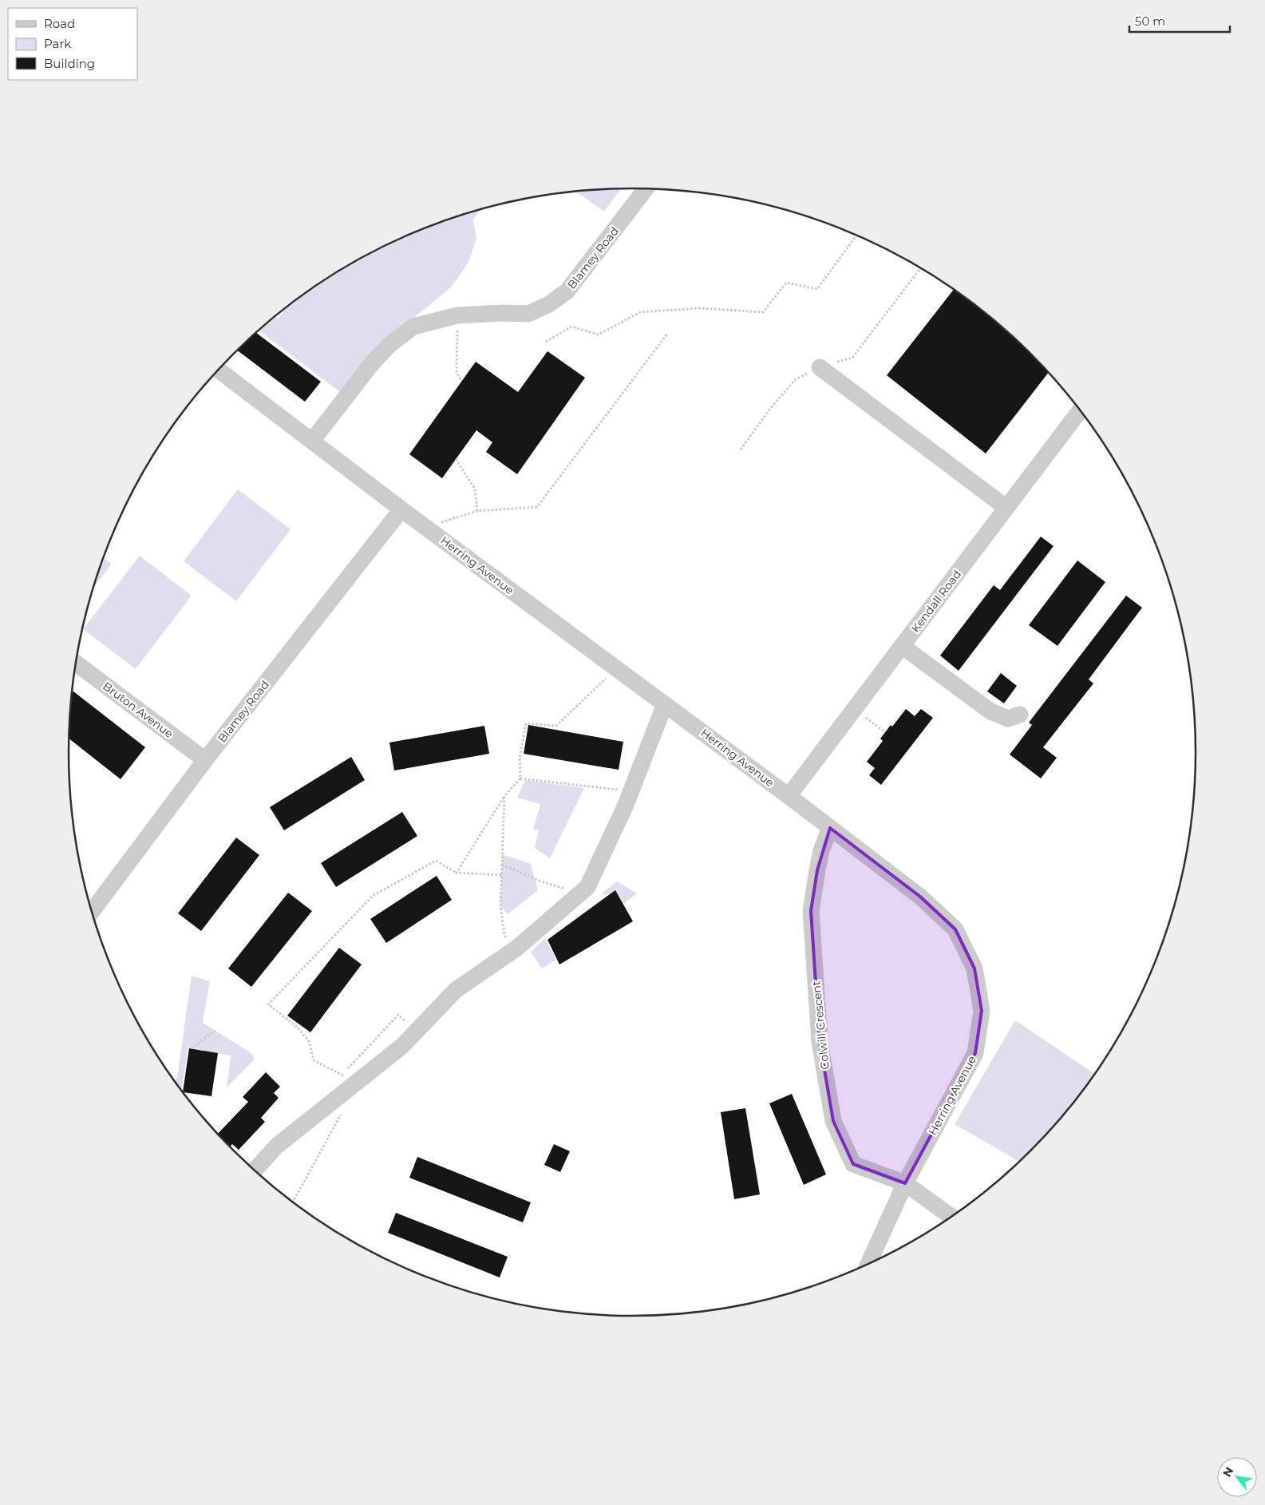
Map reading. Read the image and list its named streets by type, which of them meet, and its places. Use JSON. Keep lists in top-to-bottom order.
{
  "streets": {
    "street": [
      "Blamey Road",
      "Herring Avenue",
      "Kendall Road",
      "Bruton Avenue",
      "Colwill Crescent"
    ]
  },
  "crossings": [
    ["Blamey Road", "Herring Avenue"],
    ["Blamey Road", "Bruton Avenue"],
    ["Herring Avenue", "Kendall Road"],
    ["Herring Avenue", "Colwill Crescent"]
  ],
  "legend": ["Road", "Park", "Building"],
  "scale_bar": "50 m",
  "north": "top left"
}
